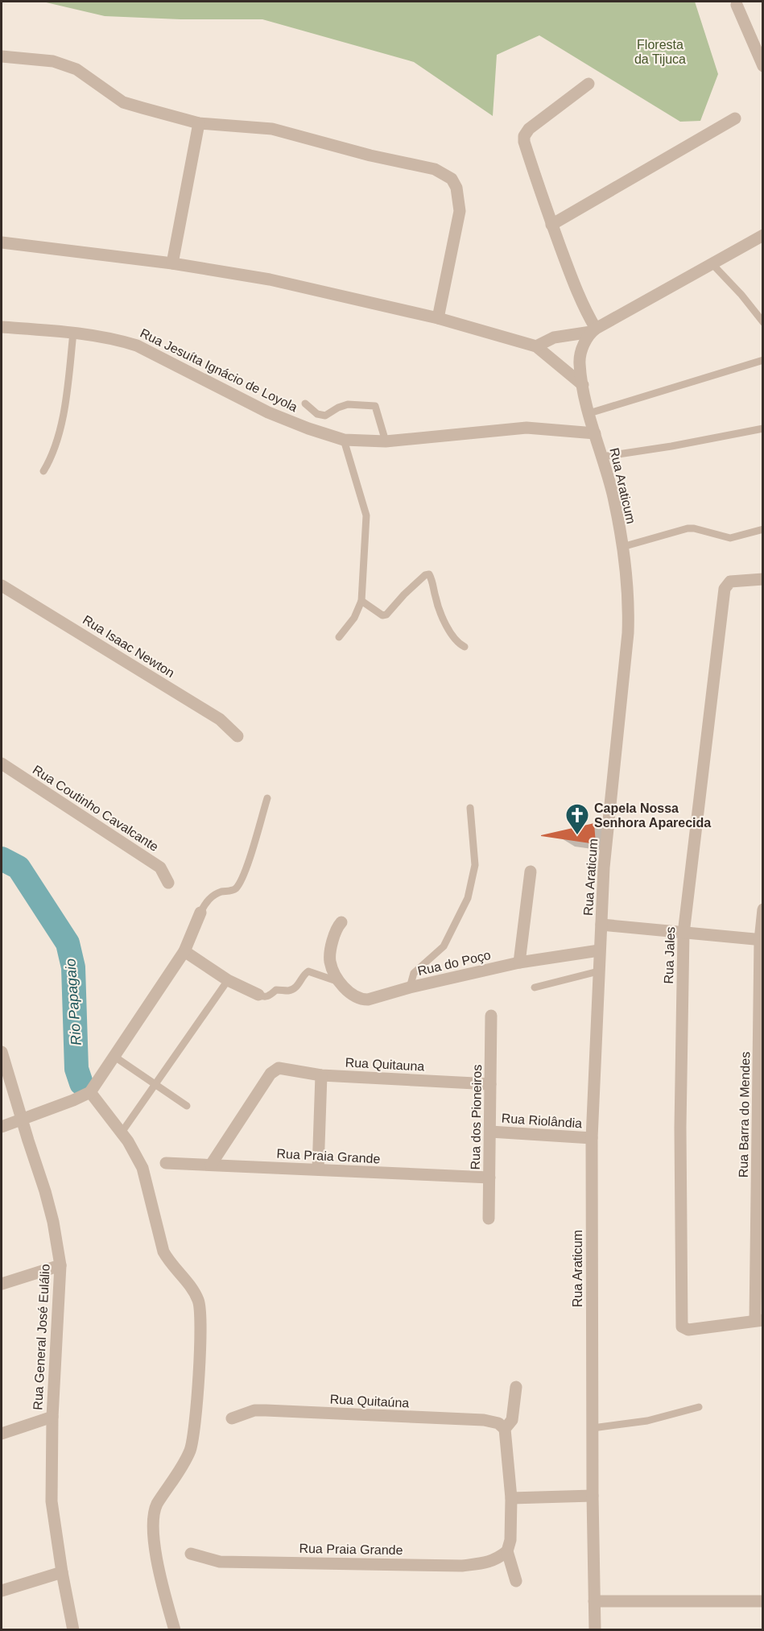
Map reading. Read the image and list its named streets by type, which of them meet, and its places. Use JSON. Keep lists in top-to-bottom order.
{
  "streets": {
    "street": [
      "Rua Jesuíta Ignácio de Loyola",
      "Rua Araticum",
      "Rua Isaac Newton",
      "Rua Coutinho Cavalcante",
      "Rua Jales",
      "Rua do Poço",
      "Rua Quitauna",
      "Rua Barra do Mendes",
      "Rua dos Pioneiros",
      "Rua Riolândia",
      "Rua Praia Grande",
      "Rua General José Eulálio",
      "Rua Quitaúna"
    ]
  },
  "crossings": [
    ["Rua Jesuíta Ignácio de Loyola", "Rua Araticum"],
    ["Rua Araticum", "Rua do Poço"],
    ["Rua Araticum", "Rua Riolândia"],
    ["Rua Jales", "Rua Barra do Mendes"],
    ["Rua Quitauna", "Rua dos Pioneiros"],
    ["Rua Quitauna", "Rua Praia Grande"],
    ["Rua dos Pioneiros", "Rua Riolândia"],
    ["Rua dos Pioneiros", "Rua Praia Grande"]
  ],
  "water": ["Rio Papagaio"],
  "parks": ["Floresta da Tijuca"],
  "places": {
    "church": ["Capela Nossa Senhora Aparecida"]
  }
}
